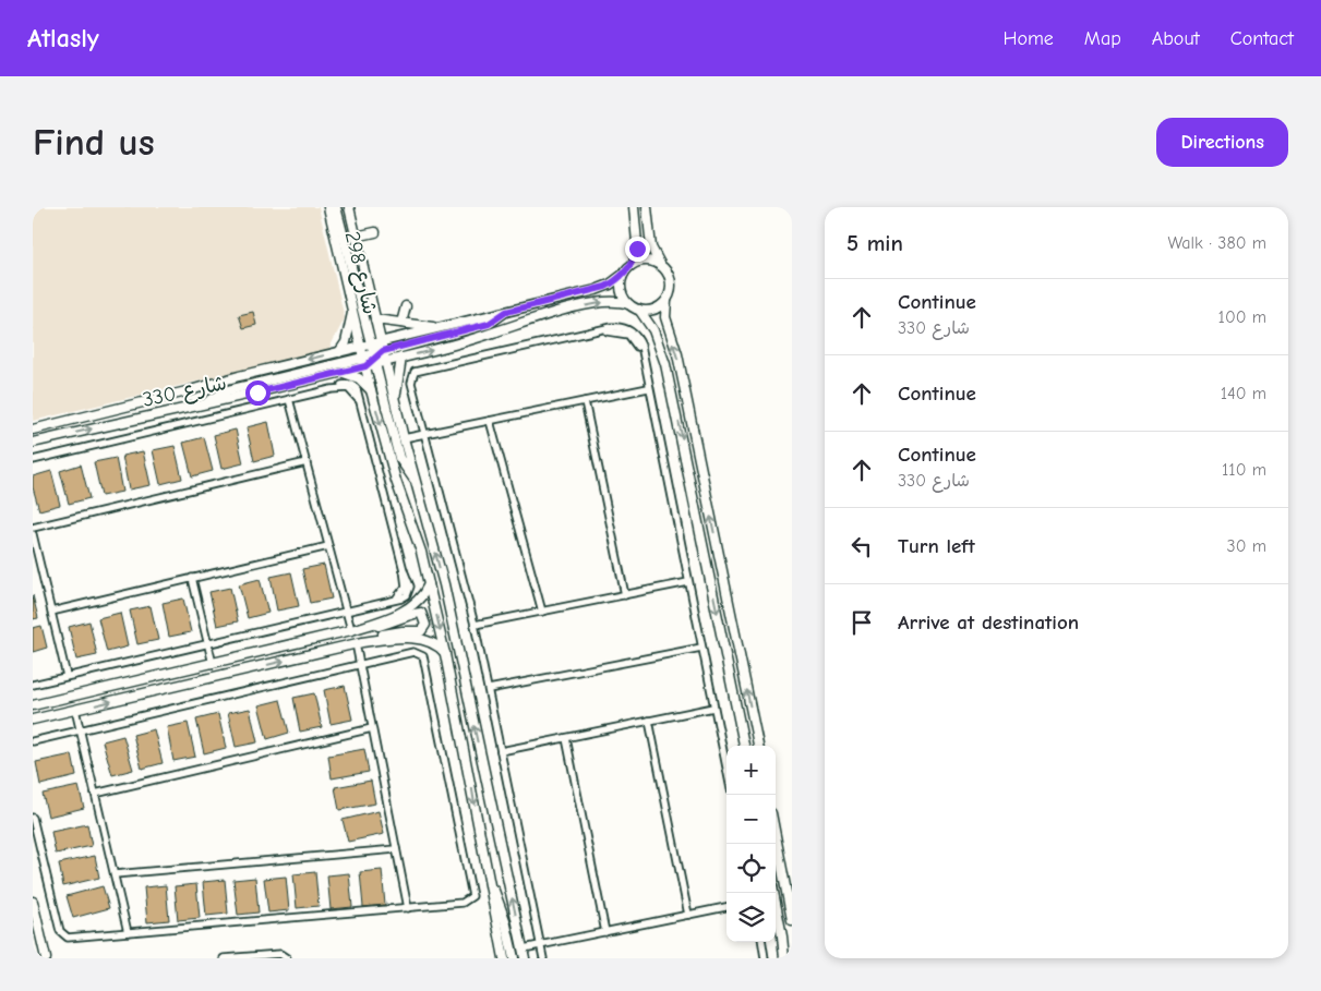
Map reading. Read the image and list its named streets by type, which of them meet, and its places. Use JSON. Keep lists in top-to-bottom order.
{
  "streets": {
    "street": ["شارع 298", "شارع 330"]
  },
  "crossings": [
    ["شارع 298", "شارع 330"]
  ],
  "page": {
    "header": "Atlasly",
    "nav": [
      "Home",
      "Map",
      "About",
      "Contact"
    ],
    "buttons": "Directions",
    "title": "Find us",
    "heading": ["5 min", "Walk · 380 m"],
    "list": [
      ["Continue", "شارع 330", "100 m"],
      ["Continue", "140 m"],
      ["Continue", "شارع 330", "110 m"],
      ["Turn left", "30 m"],
      "Arrive at destination"
    ],
    "map_buttons": ["+", "−"]
  }
}
